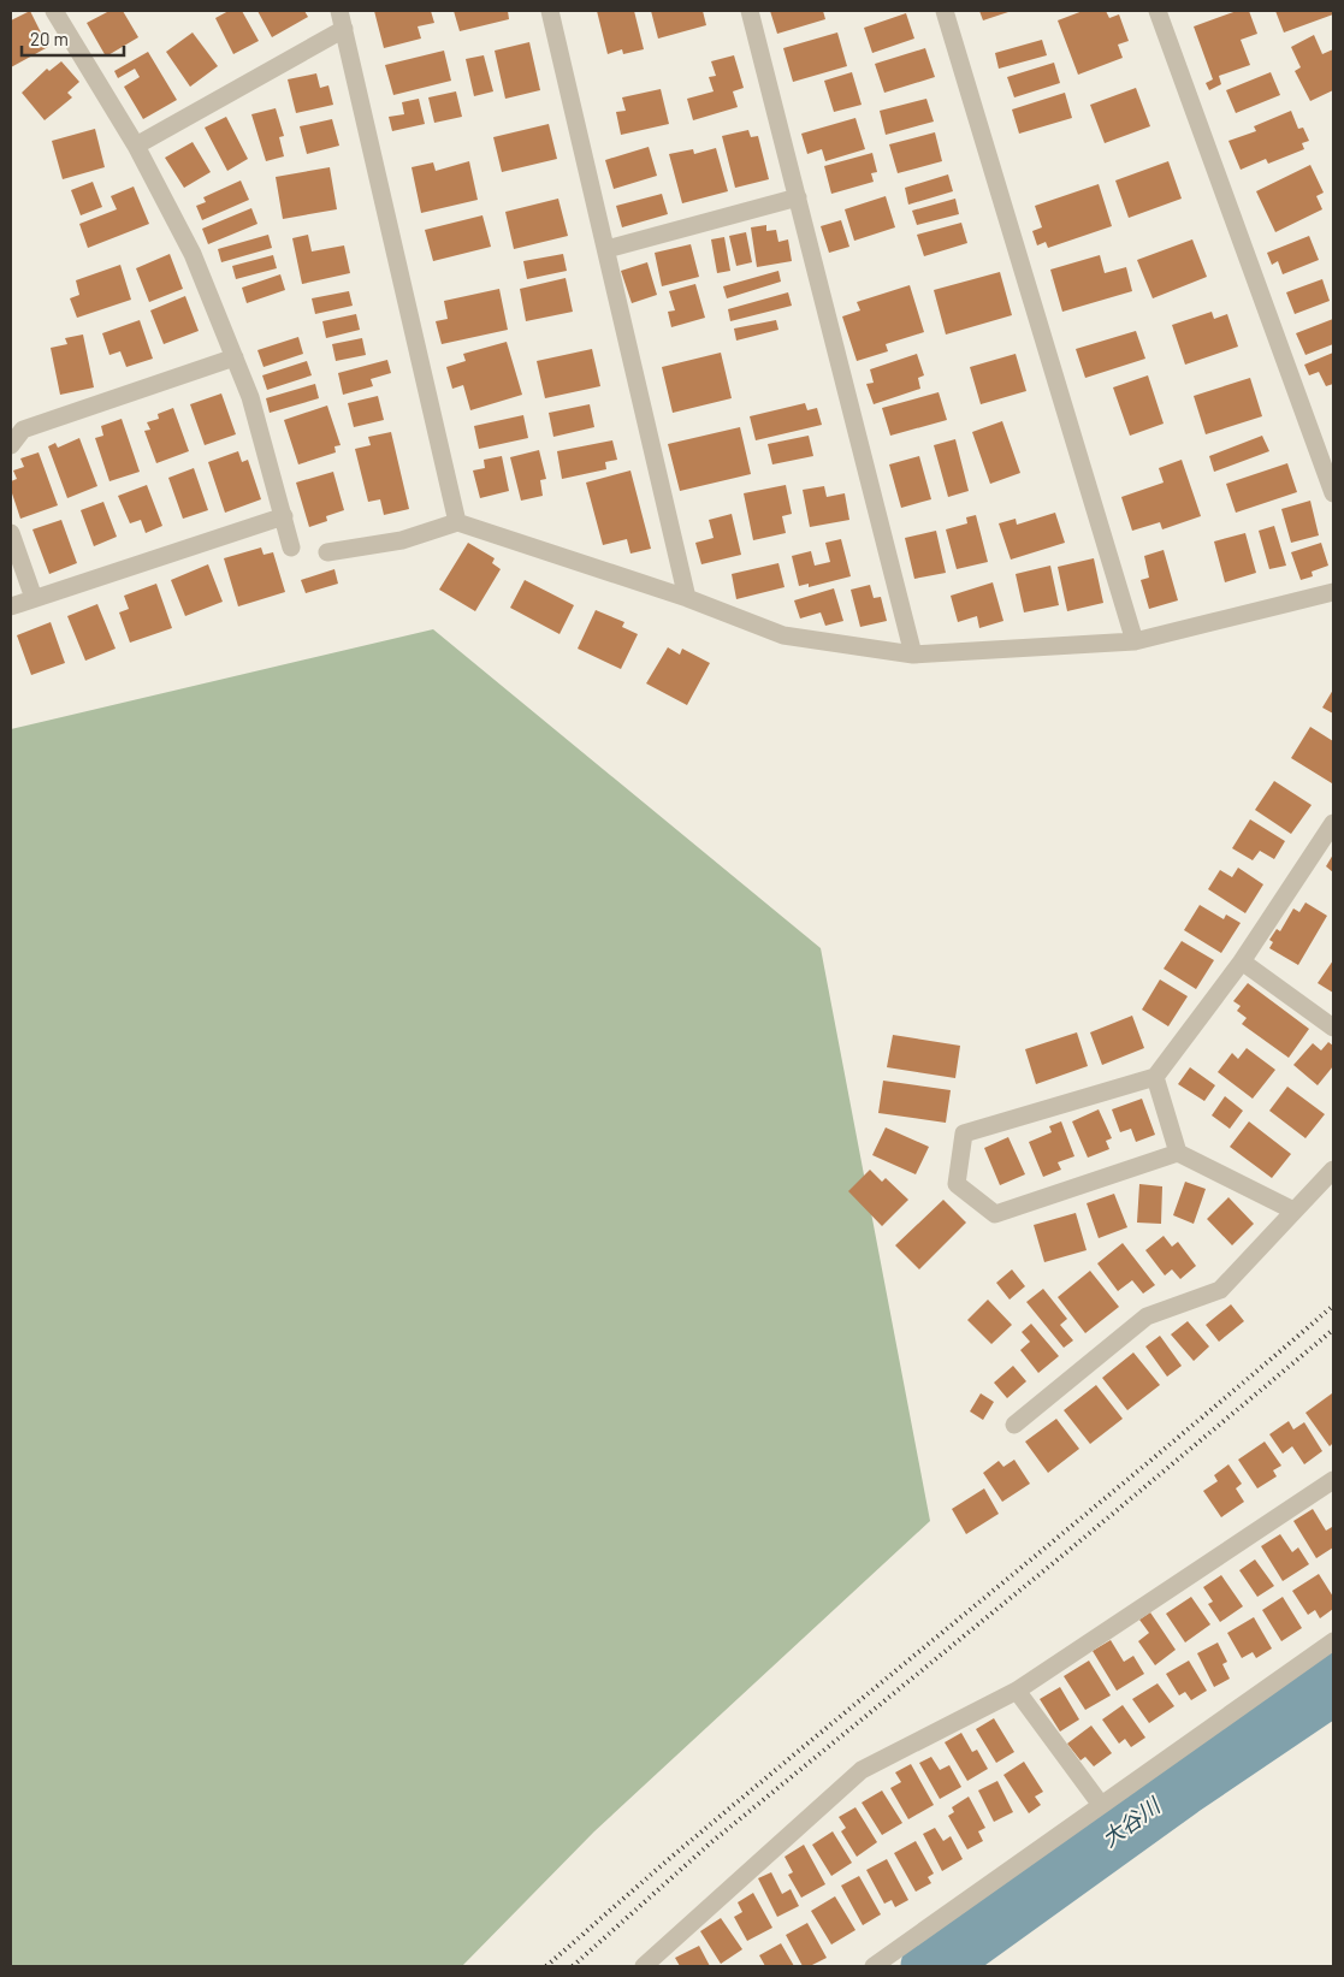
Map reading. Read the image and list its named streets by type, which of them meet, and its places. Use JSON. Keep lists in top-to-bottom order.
{
  "water": ["大谷川"],
  "scale_bar": "20 m"
}
